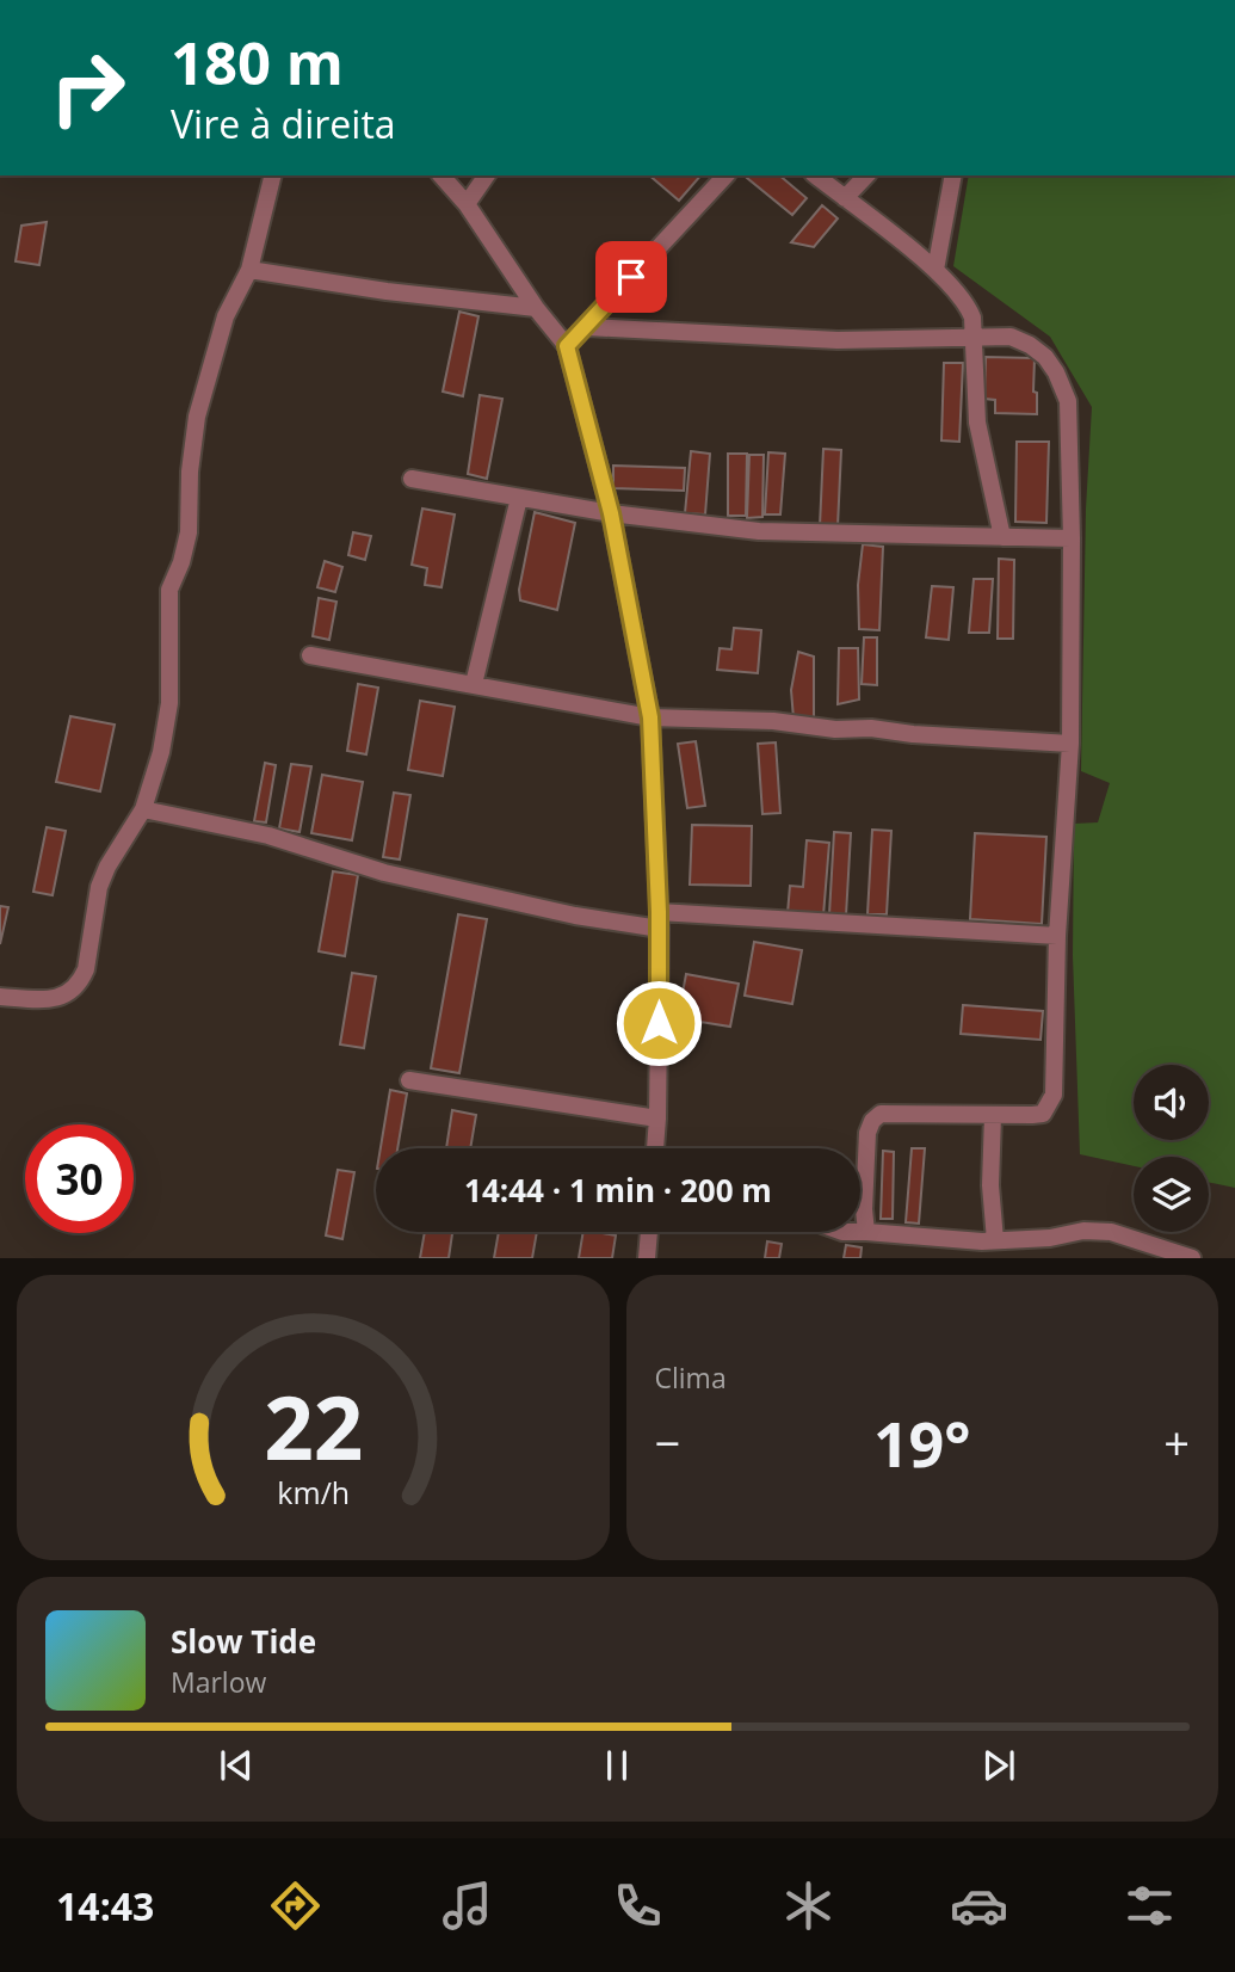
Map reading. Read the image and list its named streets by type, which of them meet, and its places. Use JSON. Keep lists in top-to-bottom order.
{
  "page": {
    "turn": ["180 m", "Vire à direita"],
    "limit": "30",
    "trip": "14:44 · 1 min · 200 m",
    "tile": "Clima",
    "heat": ["−", "19°", "+"],
    "song": ["Slow Tide", "Marlow"],
    "tabs": "14:43",
    "gauge": ["22", "km/h"]
  }
}
